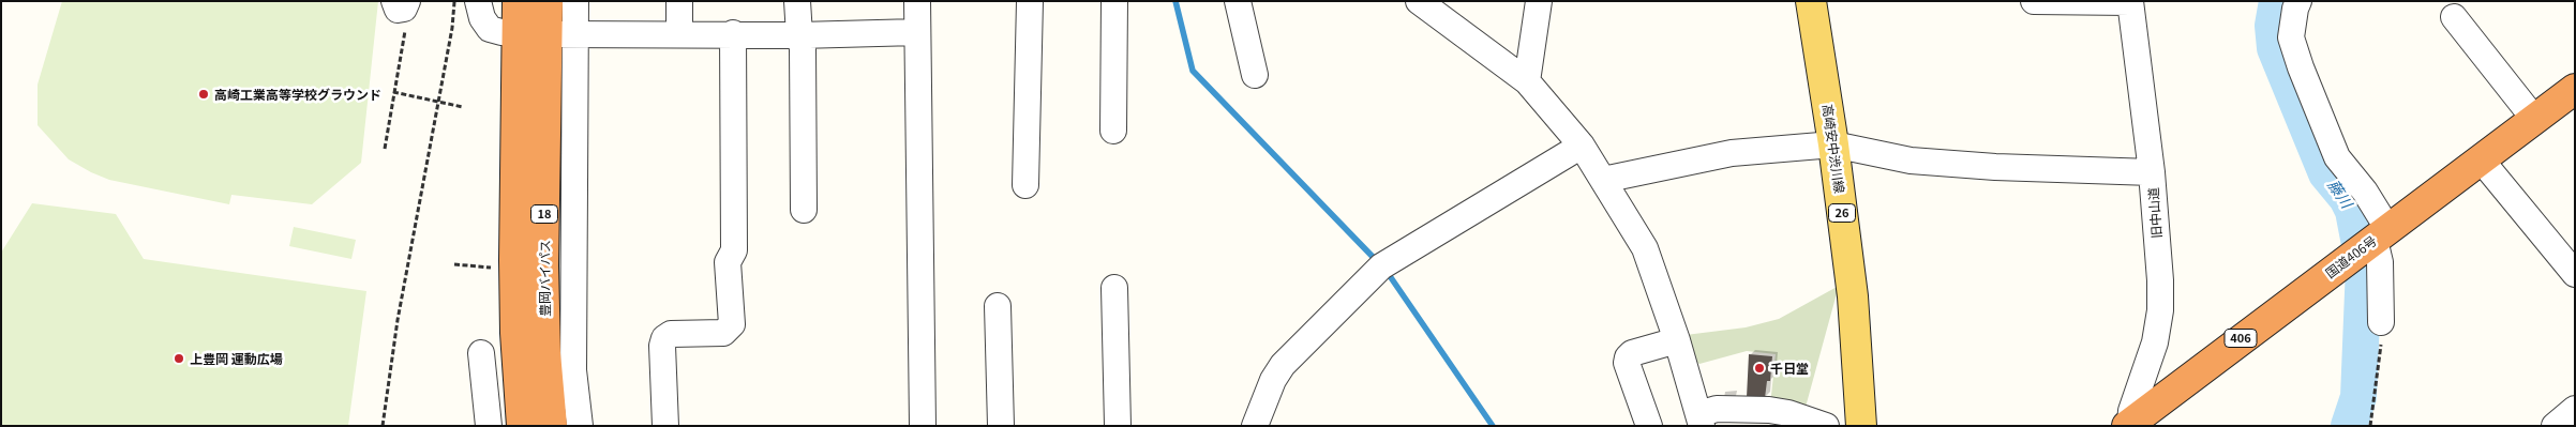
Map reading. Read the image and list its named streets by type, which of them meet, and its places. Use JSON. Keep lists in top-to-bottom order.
{
  "streets": {
    "highway": [
      "18",
      "国道406号",
      "豊岡バイパス",
      "406"
    ],
    "main road": ["高崎安中渋川線", "26"],
    "street": ["旧中山道"]
  },
  "crossings": [
    ["旧中山道", "国道406号"]
  ],
  "water": ["藤川"],
  "places": ["高崎工業高等学校グラウンド", "上豊岡 運動広場", "千日堂"]
}
